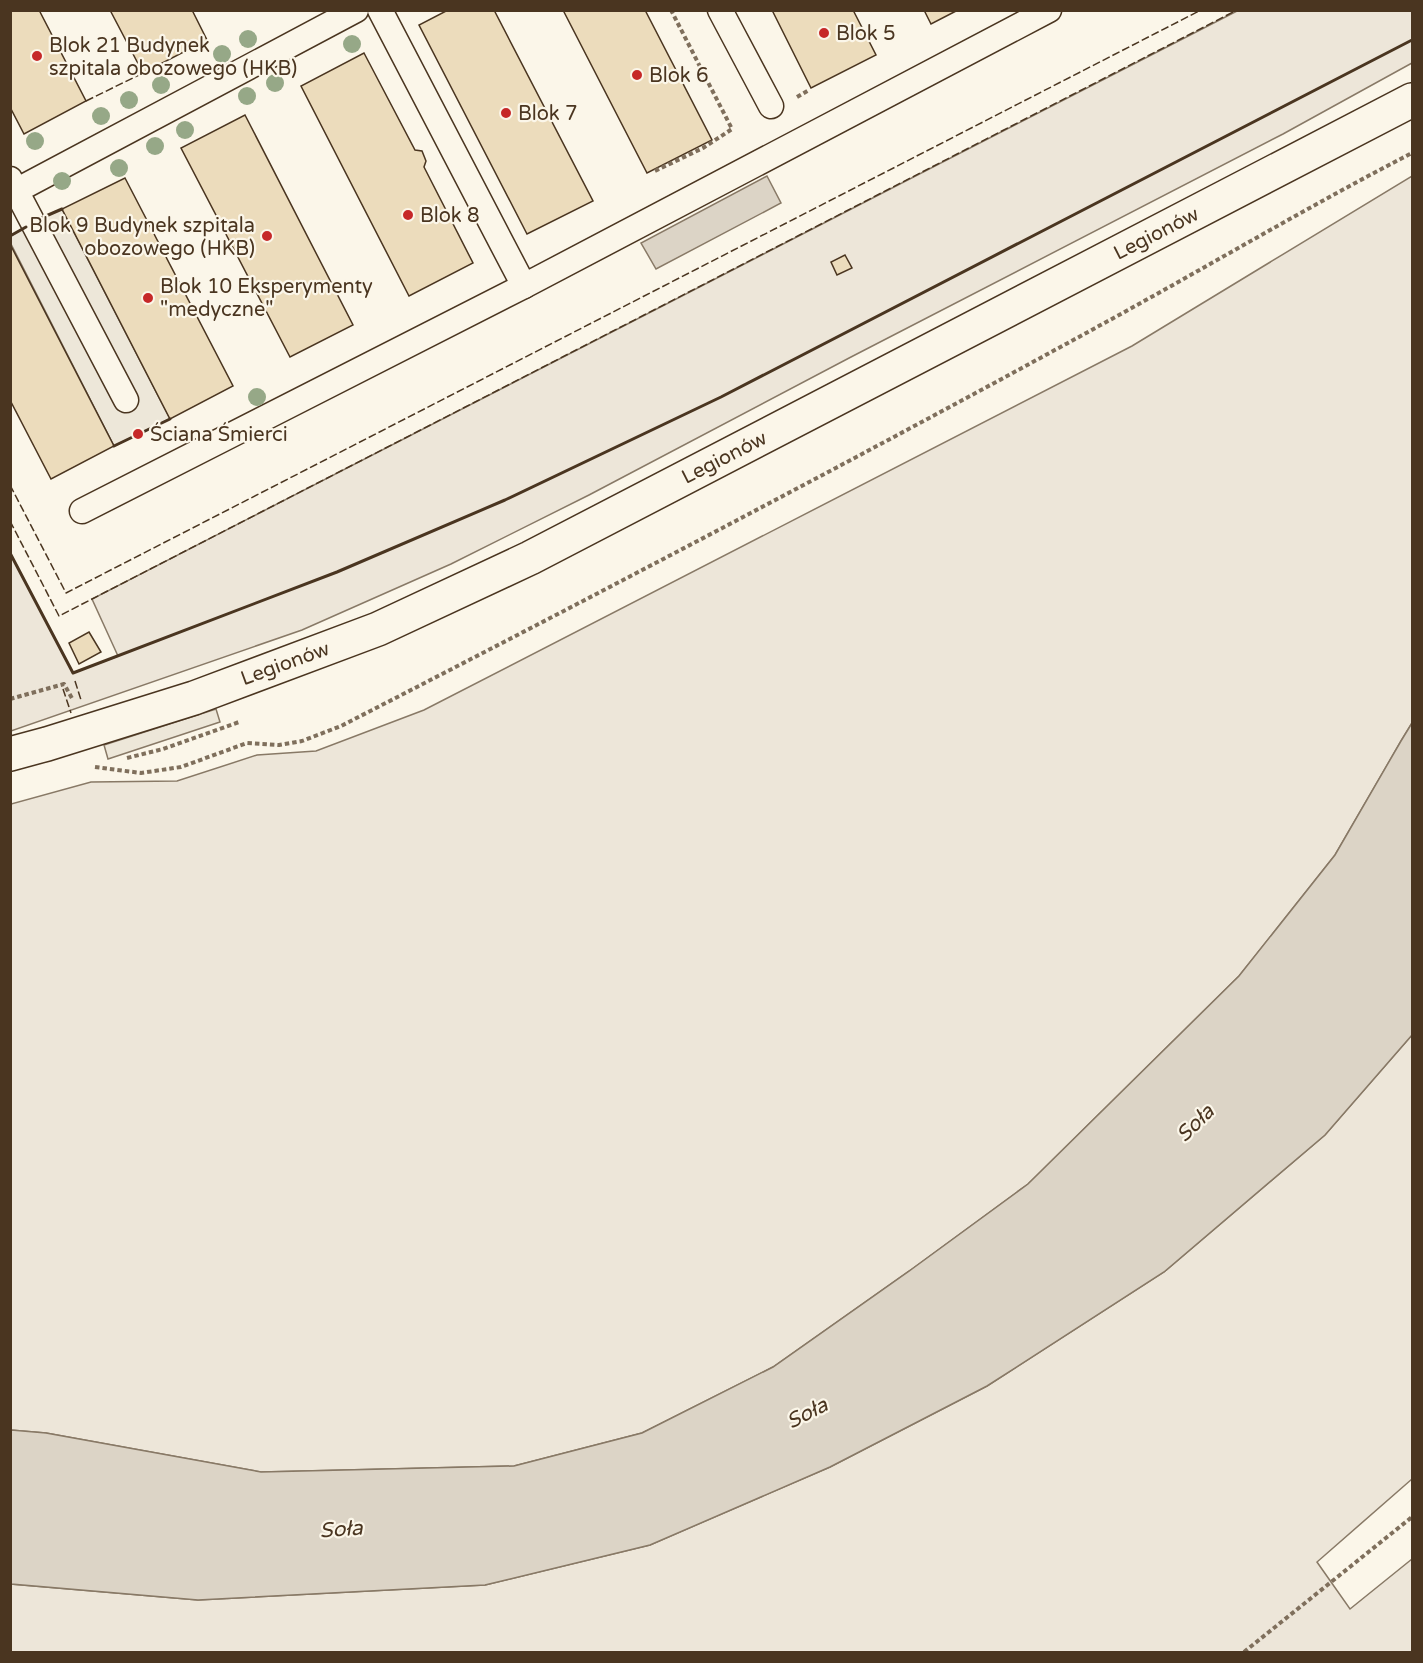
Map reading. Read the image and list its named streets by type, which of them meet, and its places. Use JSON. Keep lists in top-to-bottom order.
{
  "streets": {
    "main road": ["Legionów"]
  },
  "water": ["Soła"],
  "places": [
    "Blok 5",
    "Blok 21 Budynek szpitala obozowego (HKB)",
    "Blok 6",
    "Blok 7",
    "Blok 8",
    "Blok 9 Budynek szpitala obozowego (HKB)",
    "Blok 10 Eksperymenty \"medyczne\"",
    "Ściana Śmierci"
  ]
}
